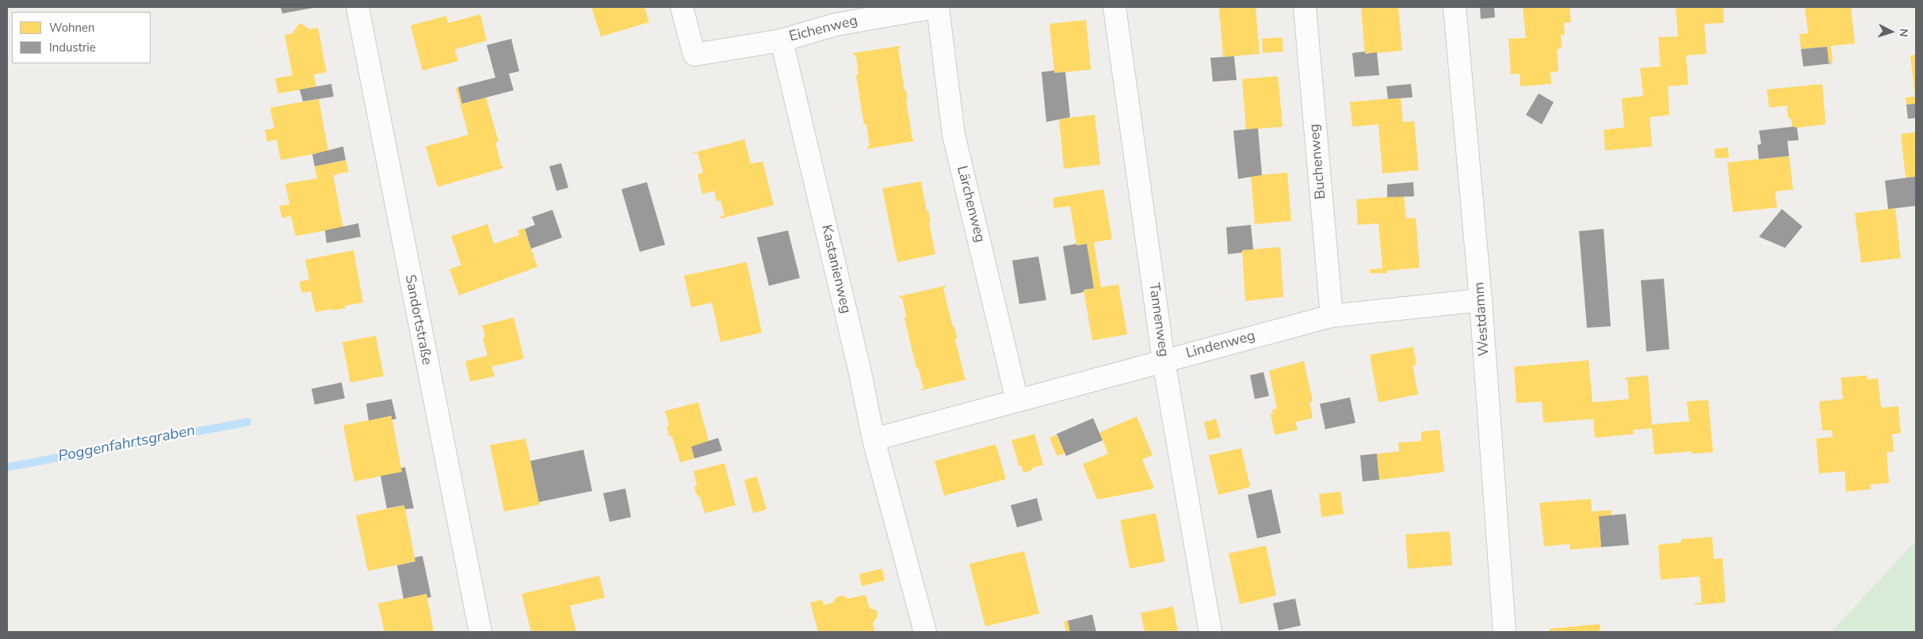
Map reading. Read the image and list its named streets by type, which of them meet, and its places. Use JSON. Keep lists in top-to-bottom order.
{
  "streets": {
    "street": [
      "Eichenweg",
      "Buchenweg",
      "Lärchenweg",
      "Kastanienweg",
      "Westdamm",
      "Sandortstraße",
      "Tannenweg",
      "Lindenweg"
    ]
  },
  "crossings": [
    ["Eichenweg", "Lärchenweg"],
    ["Eichenweg", "Kastanienweg"],
    ["Buchenweg", "Lindenweg"],
    ["Lärchenweg", "Lindenweg"],
    ["Kastanienweg", "Lindenweg"],
    ["Westdamm", "Lindenweg"],
    ["Tannenweg", "Lindenweg"]
  ],
  "water": ["Poggenfahrtsgraben"],
  "legend": ["Wohnen", "Industrie"],
  "north": "right"
}
